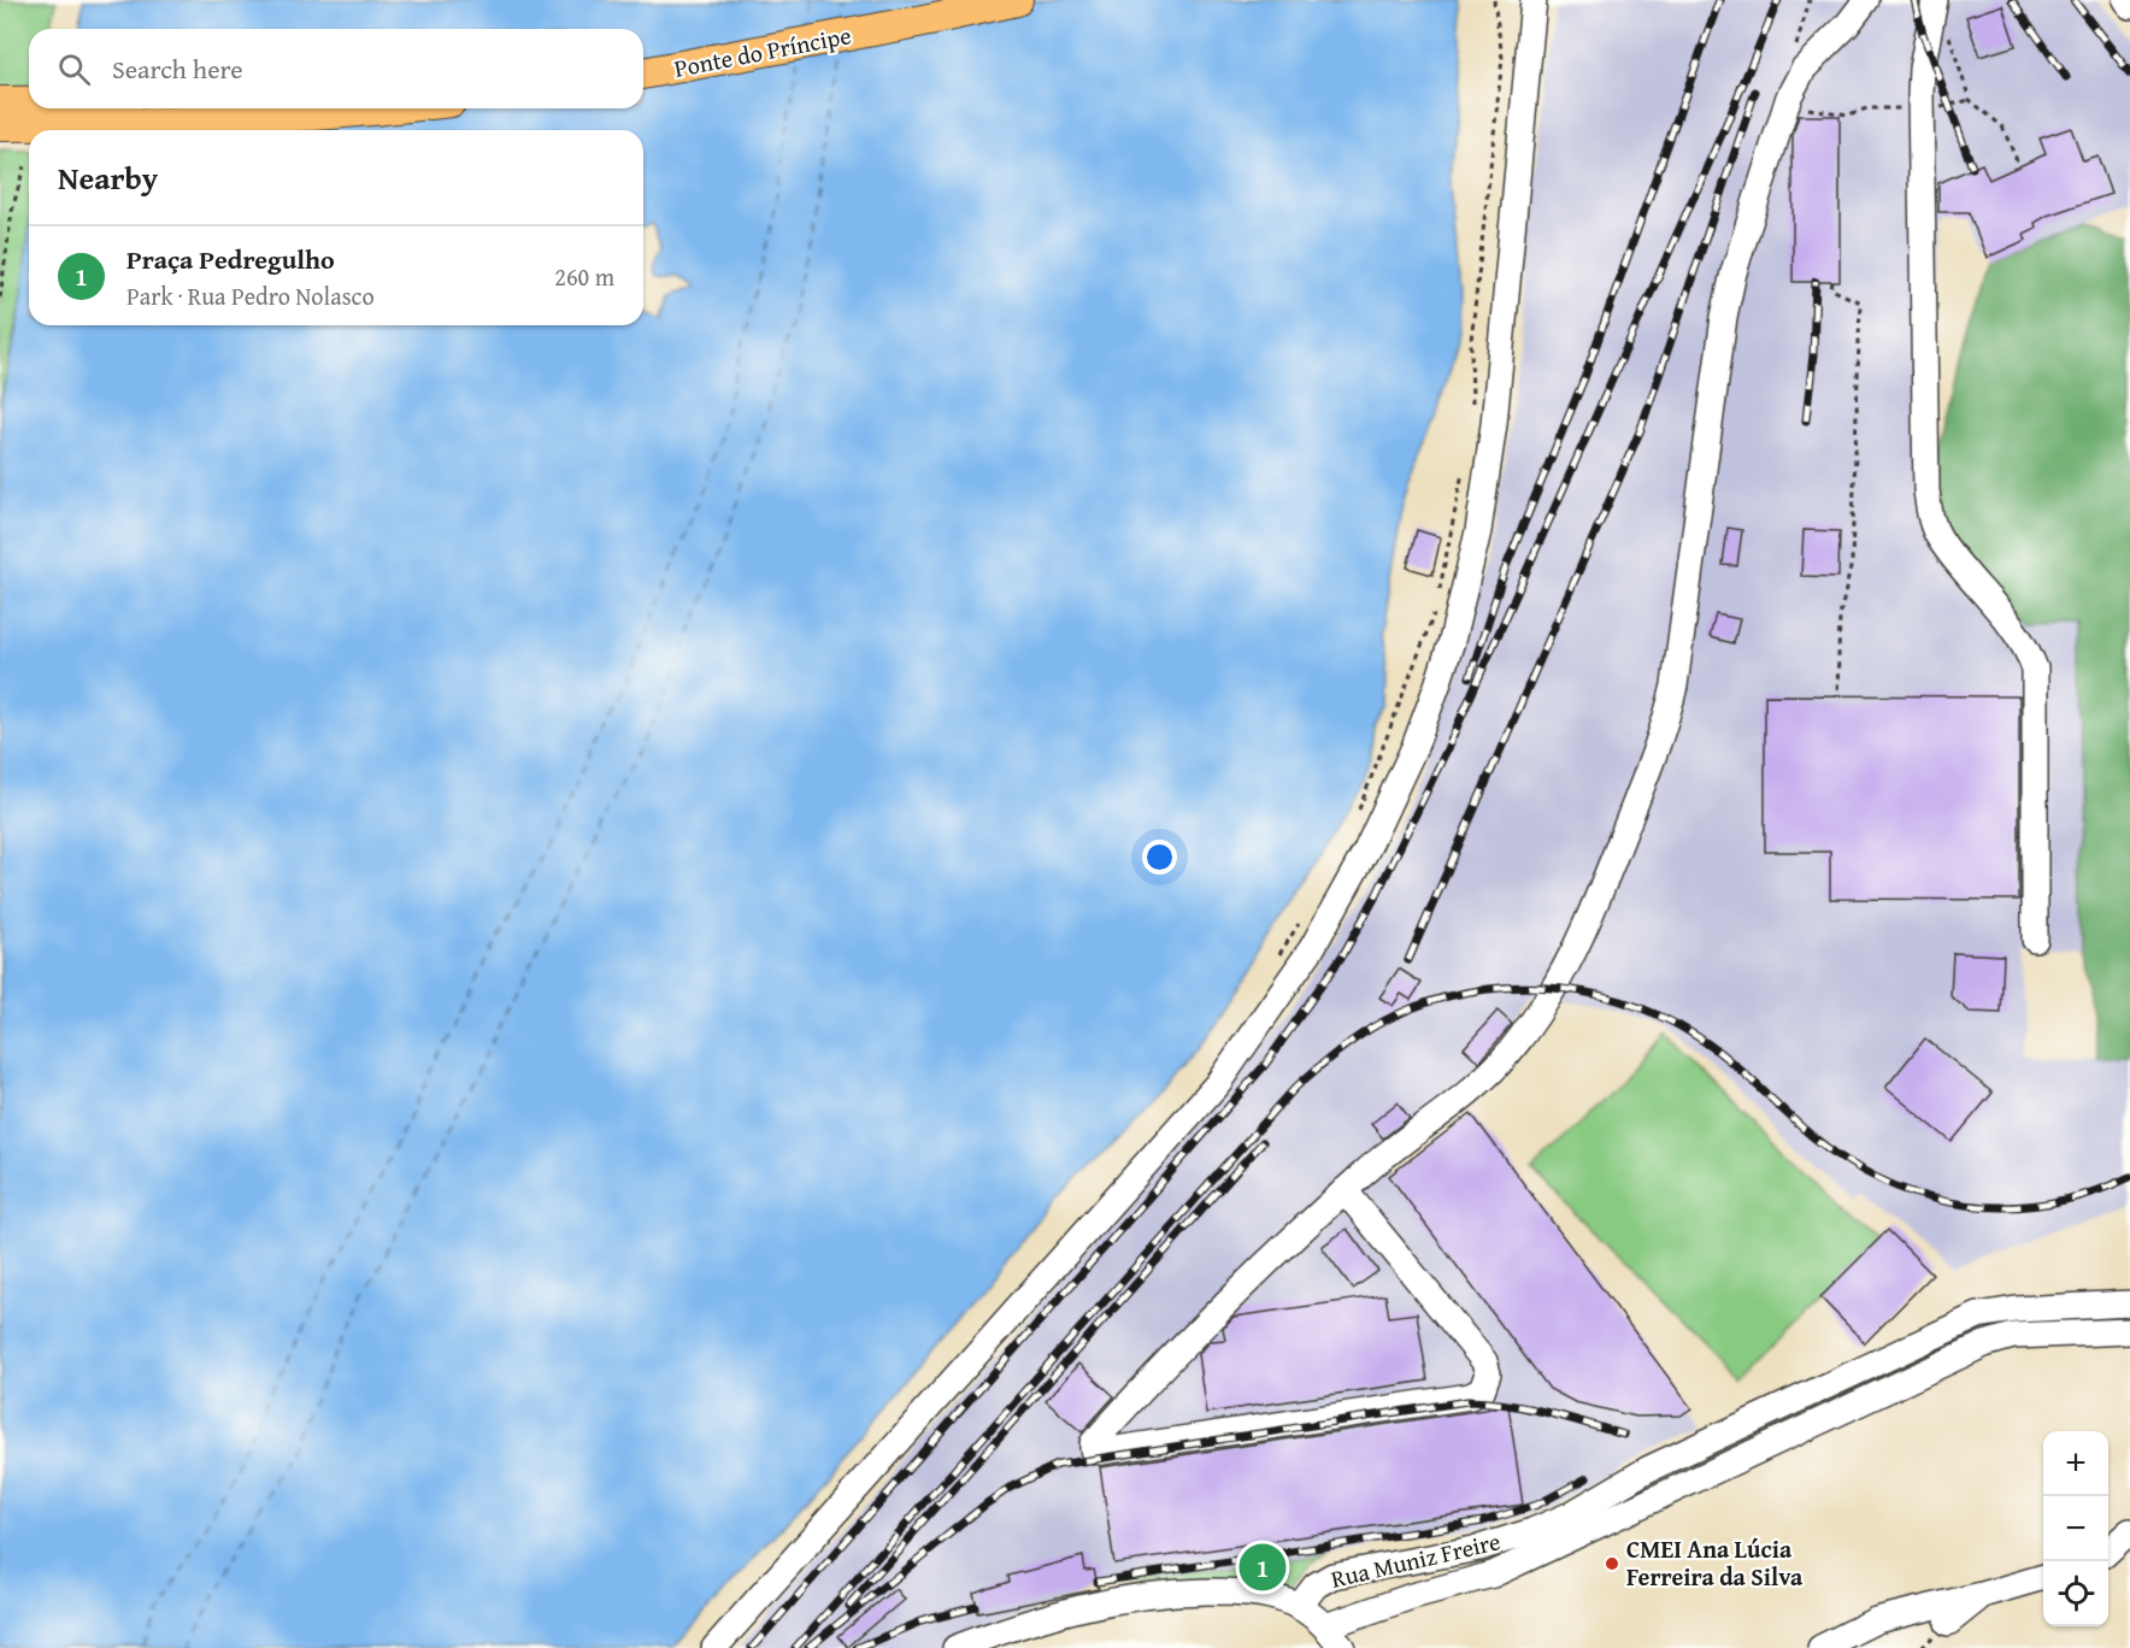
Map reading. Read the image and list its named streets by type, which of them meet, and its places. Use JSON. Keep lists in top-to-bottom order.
{
  "streets": {
    "main road": ["Ponte do Príncipe"],
    "street": ["Rua Muniz Freire"]
  },
  "places": ["CMEI Ana Lúcia Ferreira da Silva"],
  "page": {
    "search": "Search here",
    "heading": "Nearby",
    "list": [
      {
        "mark": "1",
        "name": "Praça Pedregulho",
        "note": "Park · Rua Pedro Nolasco",
        "value": "260 m"
      }
    ],
    "map_buttons": ["+", "−"],
    "pins": "1"
  }
}
